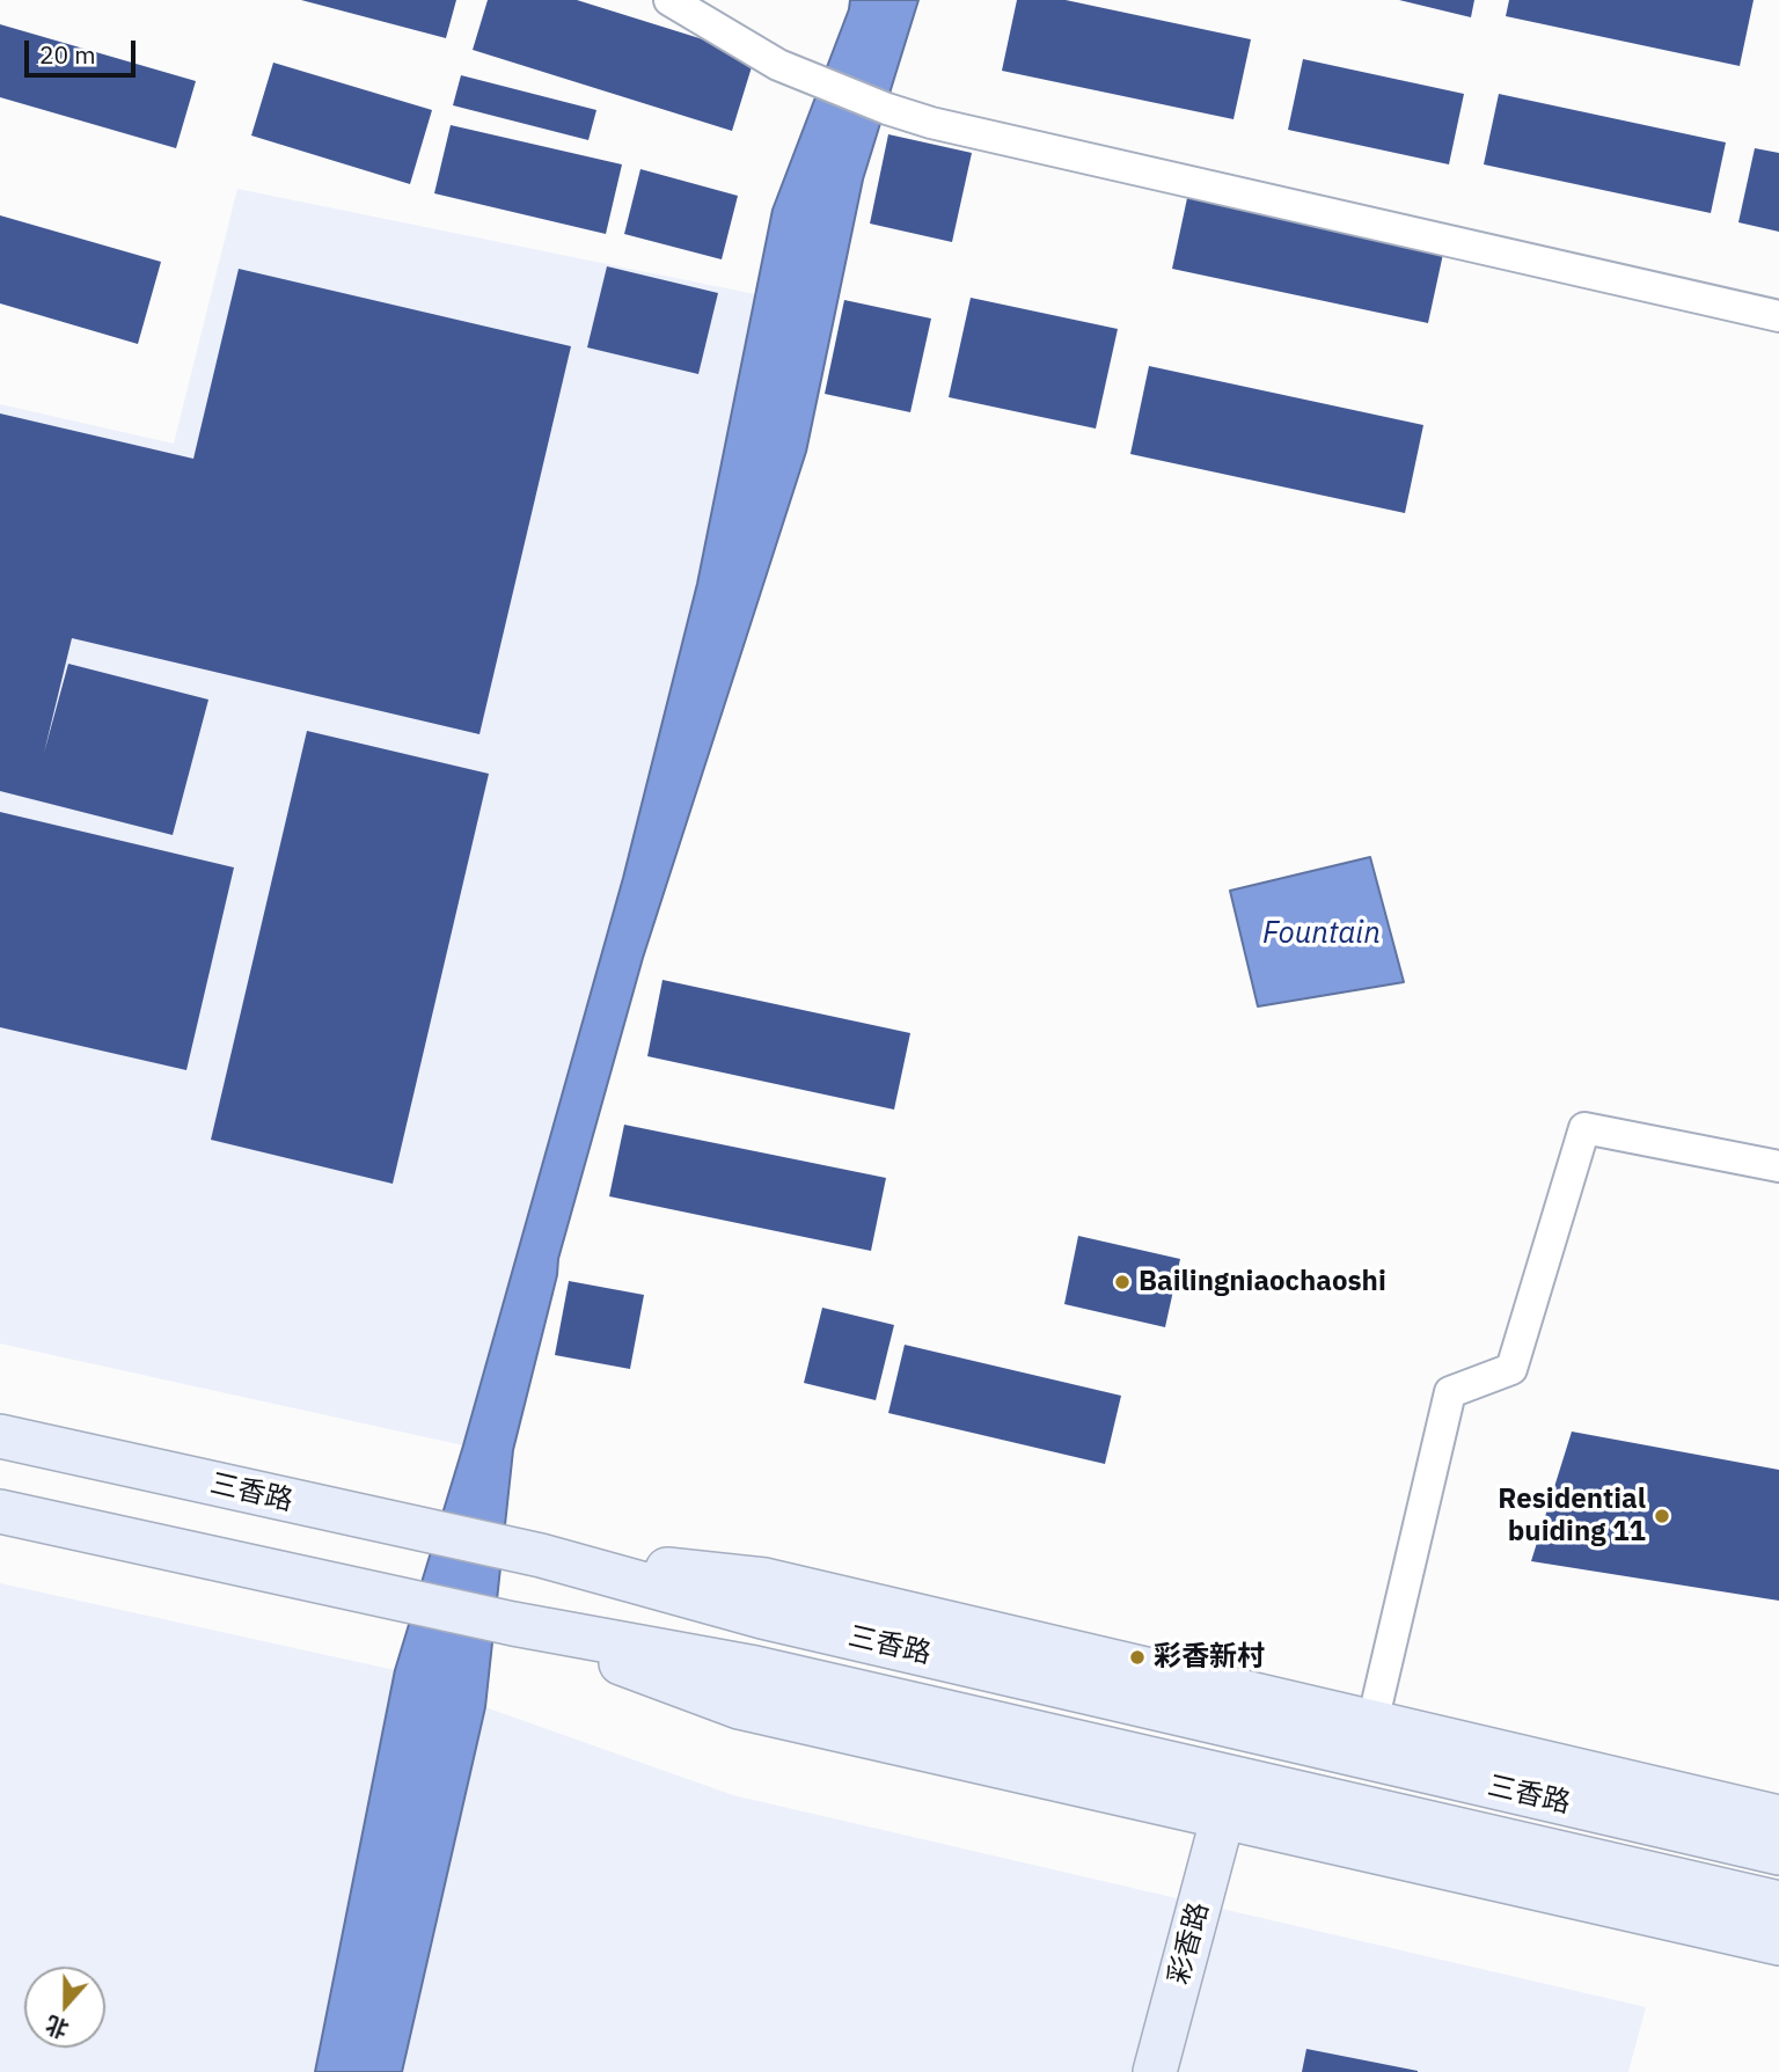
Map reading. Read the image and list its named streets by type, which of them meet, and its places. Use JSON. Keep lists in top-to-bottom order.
{
  "streets": {
    "main road": ["三香路", "彩香路"]
  },
  "water": ["Fountain"],
  "places": ["Bailingniaochaoshi", "Residential buiding 11", "彩香新村"],
  "scale_bar": "20 m",
  "north": "bottom"
}
